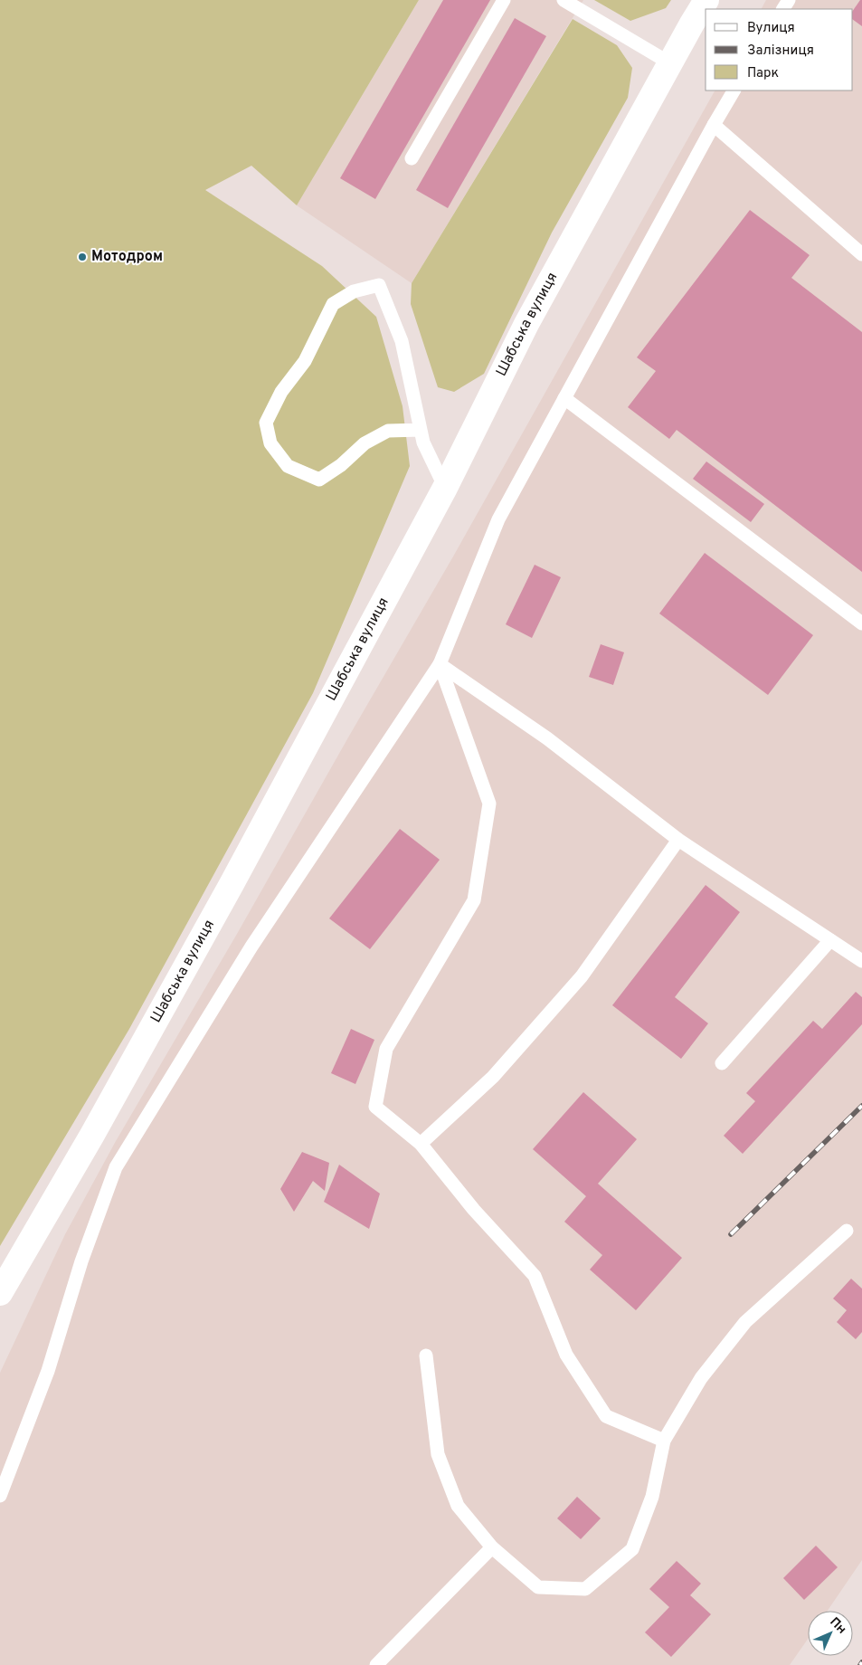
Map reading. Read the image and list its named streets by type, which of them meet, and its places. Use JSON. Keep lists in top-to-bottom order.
{
  "streets": {
    "street": ["Шабська вулиця"]
  },
  "places": ["Мотодром"],
  "legend": ["Вулиця", "Залізниця", "Парк"],
  "north": "top right"
}
